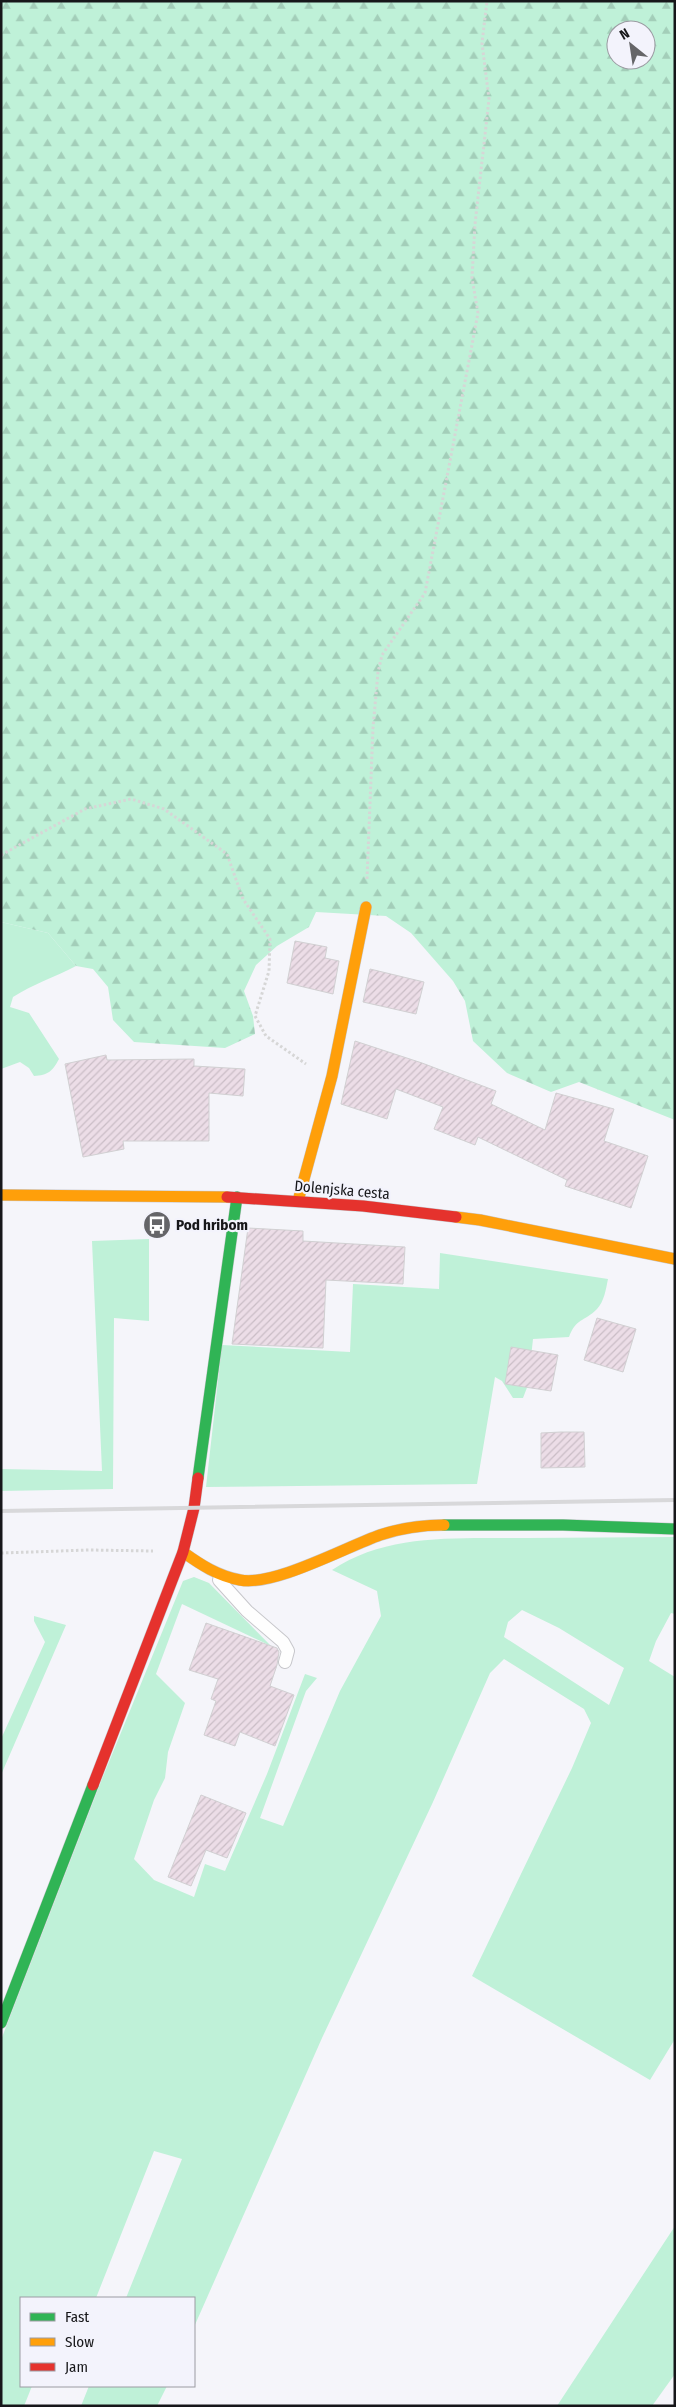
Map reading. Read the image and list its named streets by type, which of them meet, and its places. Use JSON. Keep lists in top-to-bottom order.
{
  "streets": {
    "street": ["Dolenjska cesta"]
  },
  "places": {
    "bus stop": ["Pod hribom"]
  },
  "legend": ["Fast", "Slow", "Jam"],
  "north": "top left"
}
